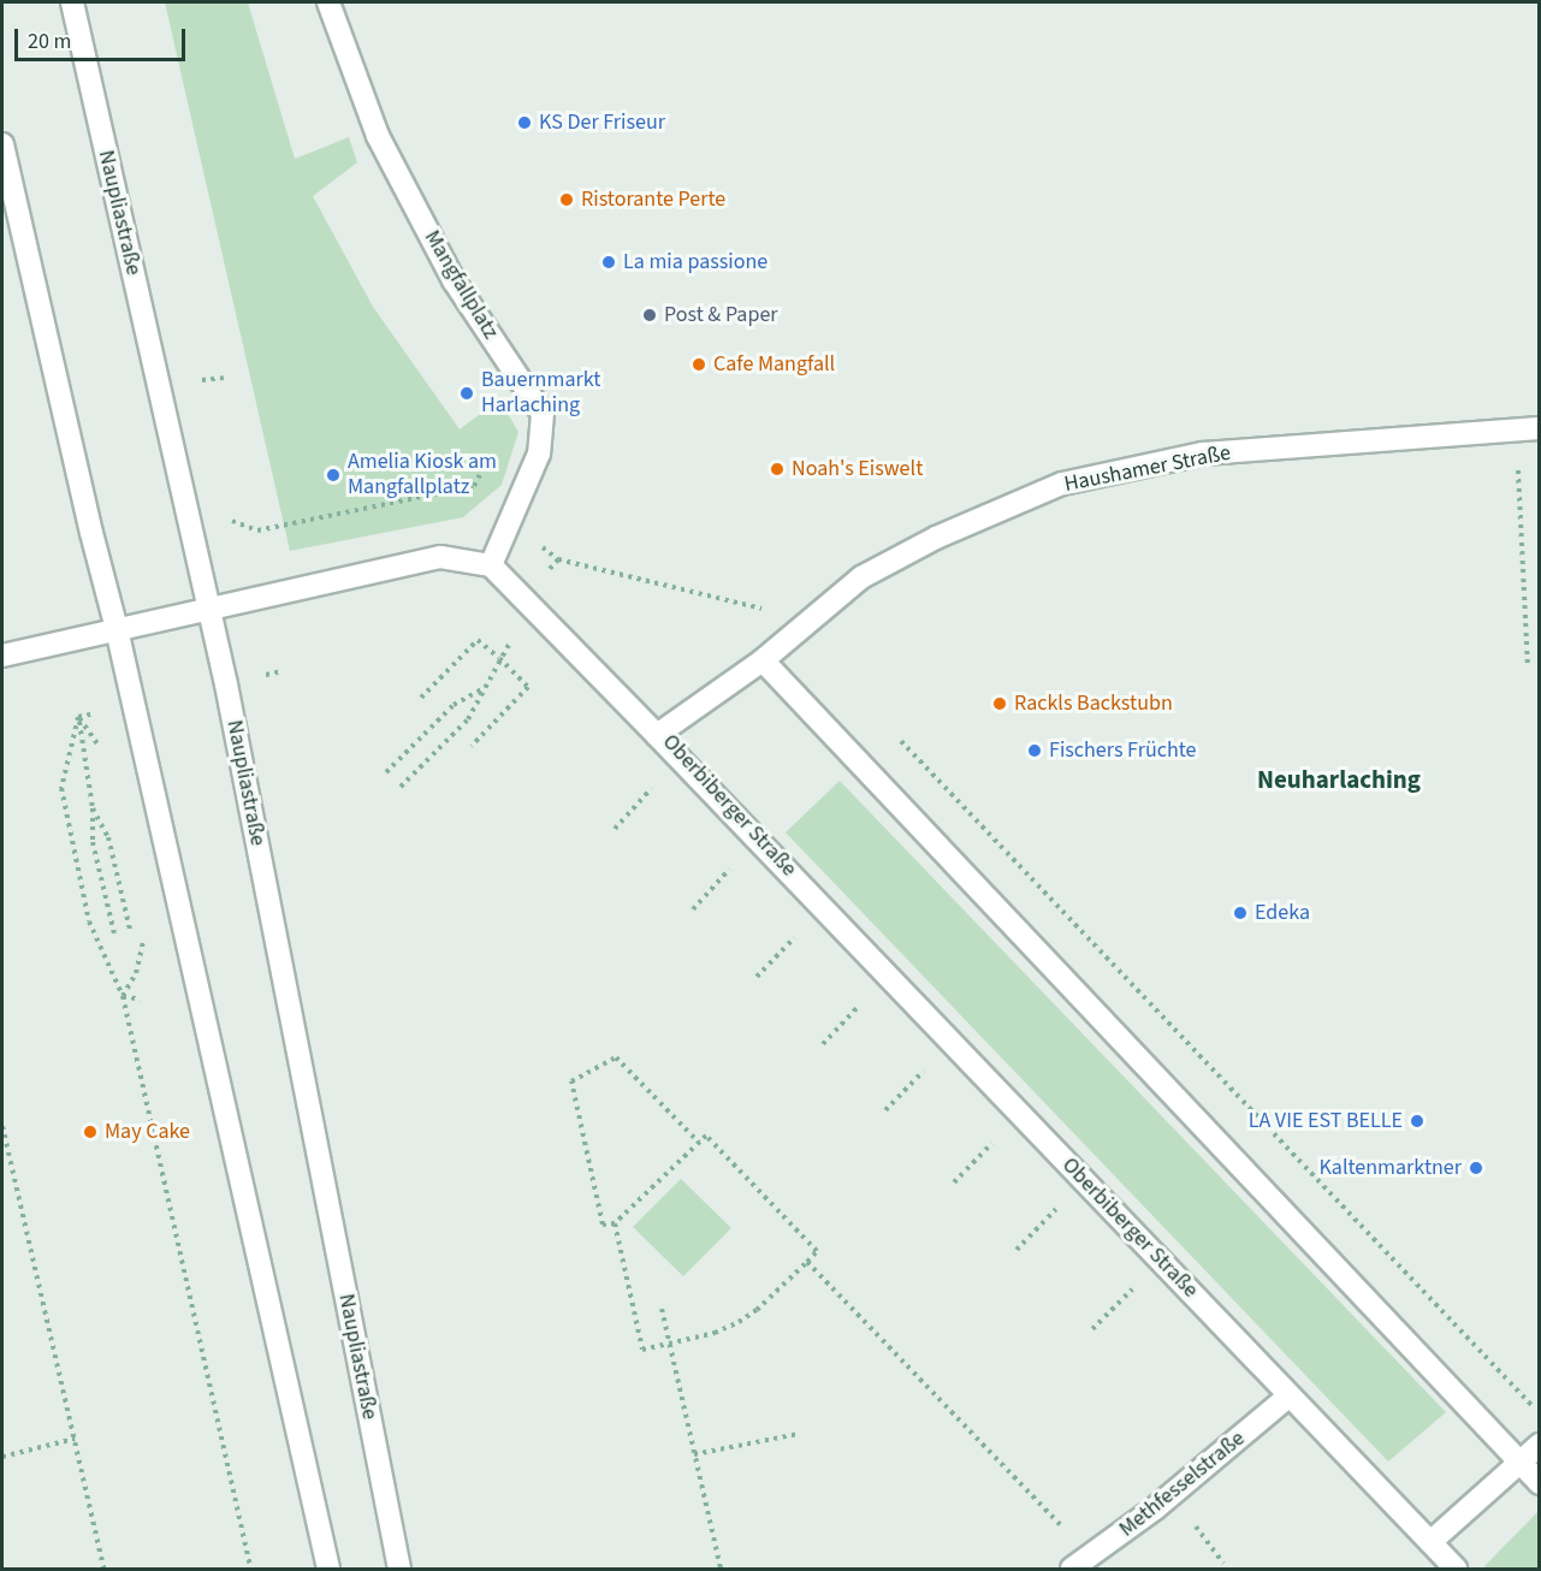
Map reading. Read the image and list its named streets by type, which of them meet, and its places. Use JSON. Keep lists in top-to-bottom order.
{
  "streets": {
    "street": [
      "Naupliastraße",
      "Mangfallplatz",
      "Haushamer Straße",
      "Oberbiberger Straße",
      "Methfesselstraße"
    ]
  },
  "crossings": [
    ["Haushamer Straße", "Oberbiberger Straße"],
    ["Oberbiberger Straße", "Methfesselstraße"]
  ],
  "districts": ["Neuharlaching"],
  "places": [
    "KS Der Friseur",
    "Ristorante Perte",
    "La mia passione",
    "Post & Paper",
    "Cafe Mangfall",
    "Bauernmarkt Harlaching",
    "Noah's Eiswelt",
    "Amelia Kiosk am Mangfallplatz",
    "Rackls Backstubn",
    "Fischers Früchte",
    "Edeka",
    "LA VIE EST BELLE",
    "May Cake",
    "Kaltenmarktner"
  ],
  "scale_bar": "20 m"
}
